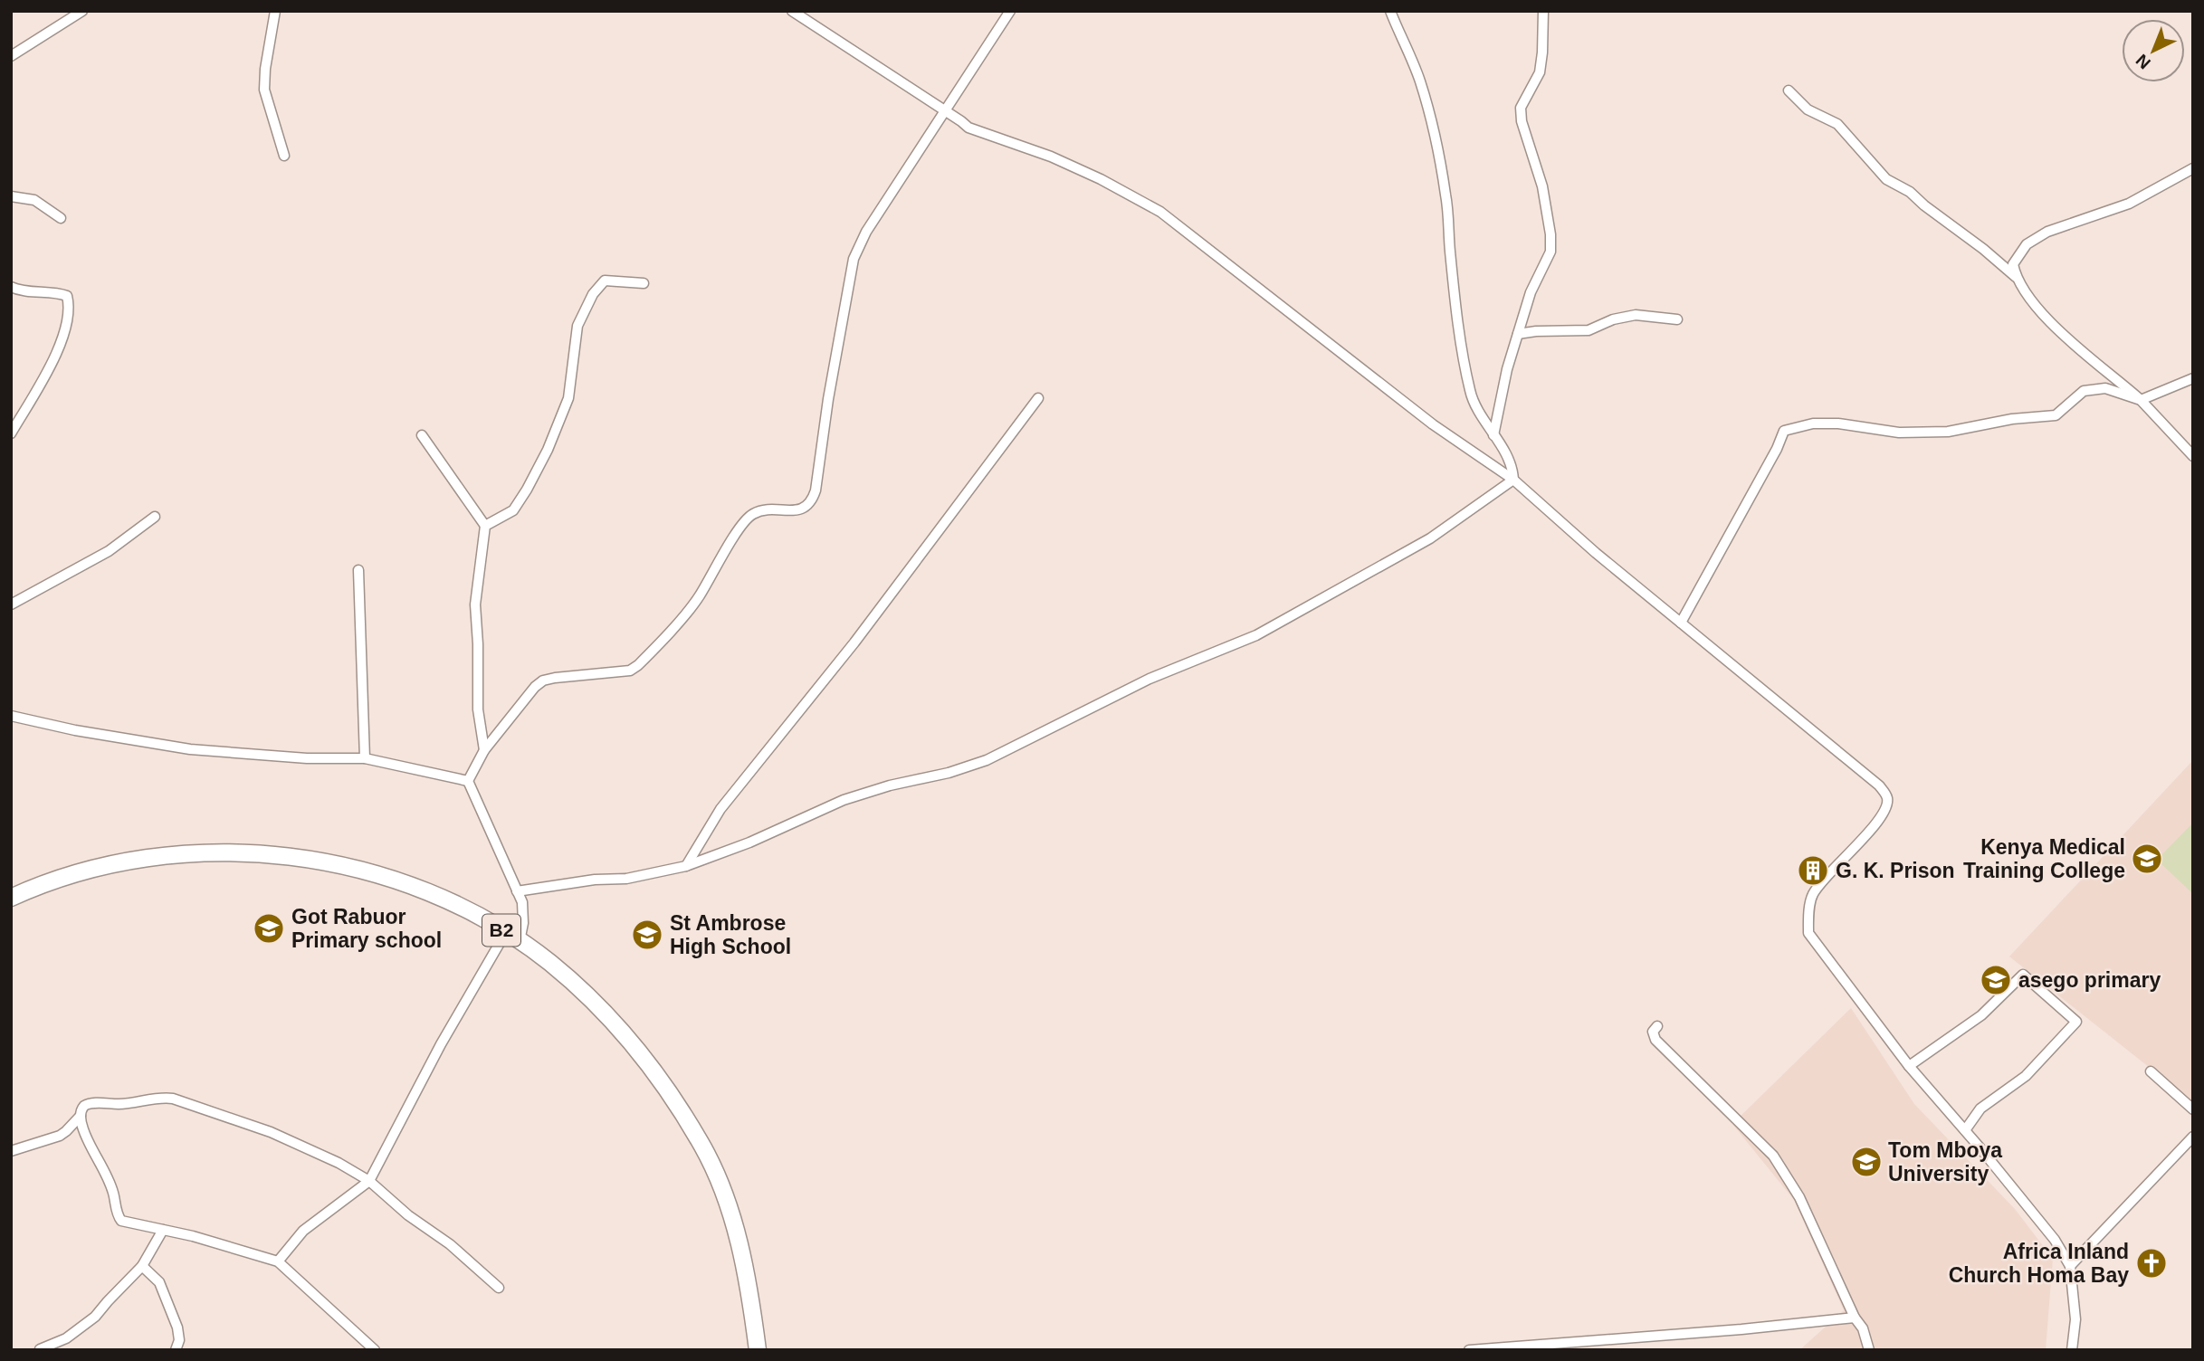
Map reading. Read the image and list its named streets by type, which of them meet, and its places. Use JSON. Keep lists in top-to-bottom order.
{
  "streets": {
    "highway": ["B2"]
  },
  "places": {
    "school or university": [
      "Kenya Medical Training College",
      "Got Rabuor Primary school",
      "St Ambrose High School",
      "asego primary",
      "Tom Mboya University"
    ],
    "building": ["G. K. Prison"],
    "church": ["Africa Inland Church Homa Bay"]
  },
  "north": "bottom left"
}
